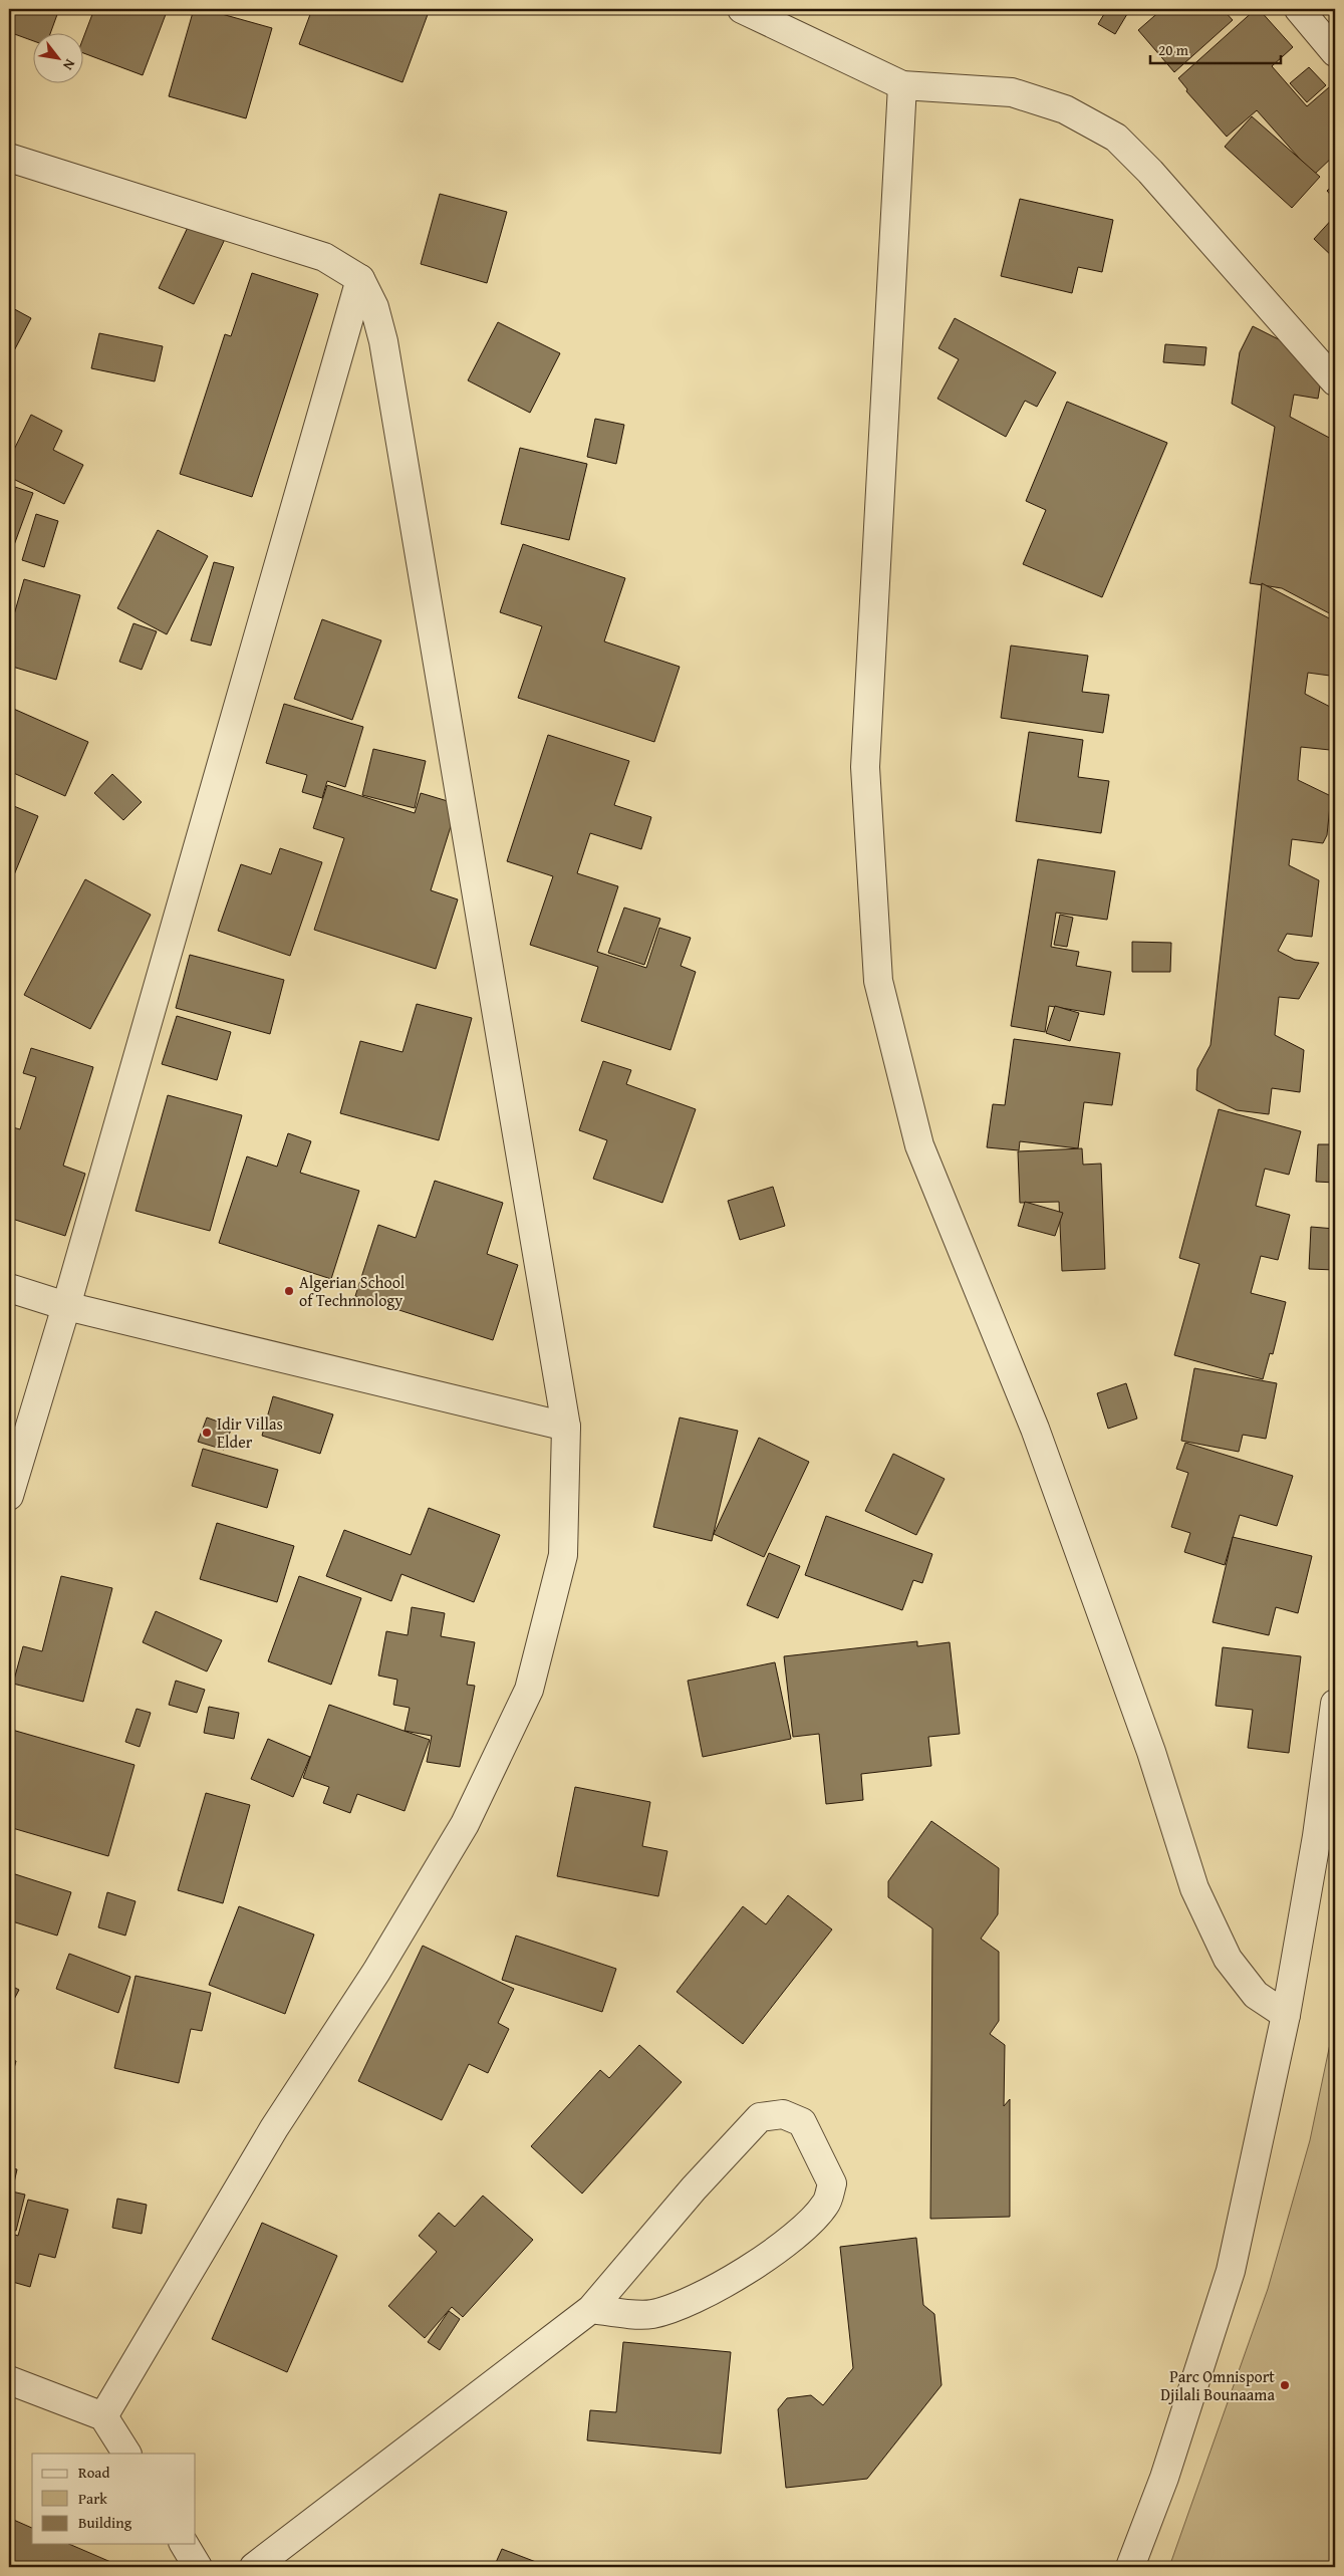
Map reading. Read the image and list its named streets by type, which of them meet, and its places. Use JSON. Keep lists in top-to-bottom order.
{
  "places": ["Algerian School of Technnology", "Idir Villas Elder", "Parc Omnisport Djilali Bounaama"],
  "legend": ["Road", "Park", "Building"],
  "scale_bar": "20 m",
  "north": "bottom right"
}
